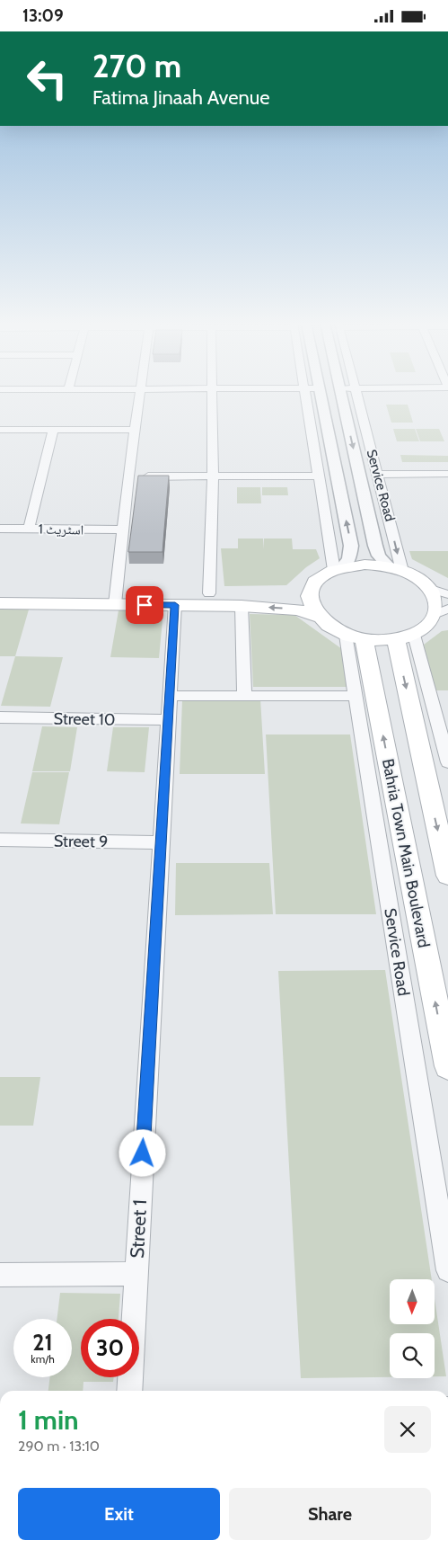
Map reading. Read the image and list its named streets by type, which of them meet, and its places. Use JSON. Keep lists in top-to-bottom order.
{
  "streets": {
    "main road": ["Bahria Town Main Boulevard"],
    "street": [
      "Service Road",
      "اسٹریٹ 1",
      "Street 10",
      "Street 9",
      "Street 1"
    ]
  },
  "crossings": [
    ["Service Road", "Bahria Town Main Boulevard"],
    ["Street 10", "Street 1"],
    ["Street 9", "Street 1"]
  ],
  "north": "bottom",
  "page": {
    "status": "13:09",
    "turn": ["270 m", "Fatima Jinaah Avenue"],
    "speed": "21 km/h",
    "limit": "30",
    "heading": ["1 min", "290 m · 13:10"],
    "buttons": ["Exit", "Share"]
  }
}
